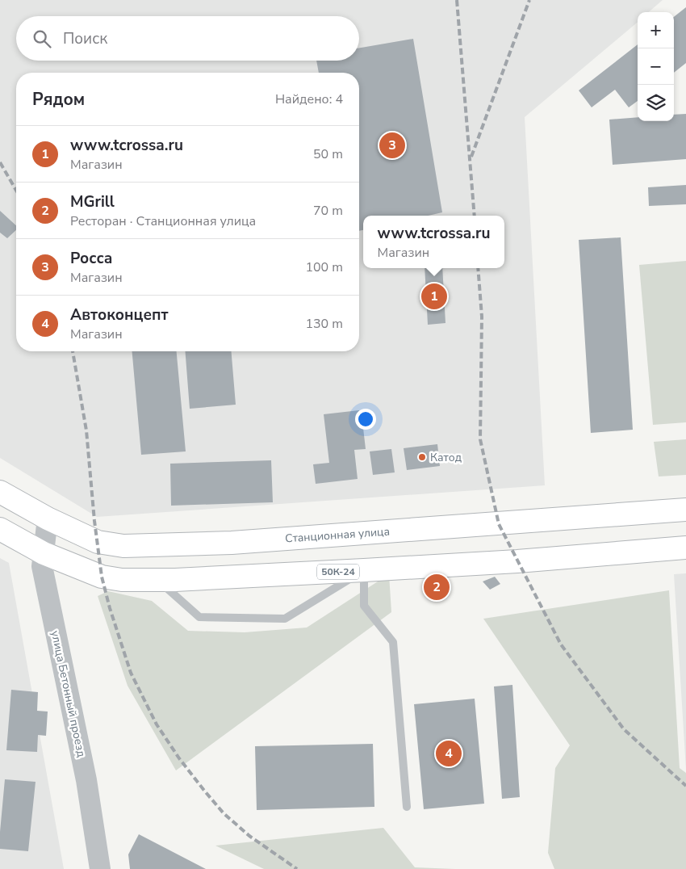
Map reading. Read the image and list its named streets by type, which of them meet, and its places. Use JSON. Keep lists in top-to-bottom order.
{
  "streets": {
    "main road": ["Станционная улица", "50К-24"],
    "street": ["улица Бетонный проезд"]
  },
  "crossings": [
    ["Станционная улица", "улица Бетонный проезд"],
    ["50К-24", "улица Бетонный проезд"]
  ],
  "places": ["Катод"],
  "page": {
    "map_buttons": ["+", "−"],
    "search": "Поиск",
    "heading": ["Рядом", "Найдено: 4"],
    "list": [
      {
        "mark": "1",
        "name": "www.tcrossa.ru",
        "note": "Магазин",
        "value": "50 m"
      },
      {
        "mark": "2",
        "name": "MGrill",
        "note": "Ресторан · Станционная улица",
        "value": "70 m"
      },
      {
        "mark": "3",
        "name": "Росса",
        "note": "Магазин",
        "value": "100 m"
      },
      {
        "mark": "4",
        "name": "Автоконцепт",
        "note": "Магазин",
        "value": "130 m"
      }
    ],
    "pins": [
      "3",
      "1",
      "2",
      "4"
    ],
    "popup": ["www.tcrossa.ru", "Магазин"]
  }
}
